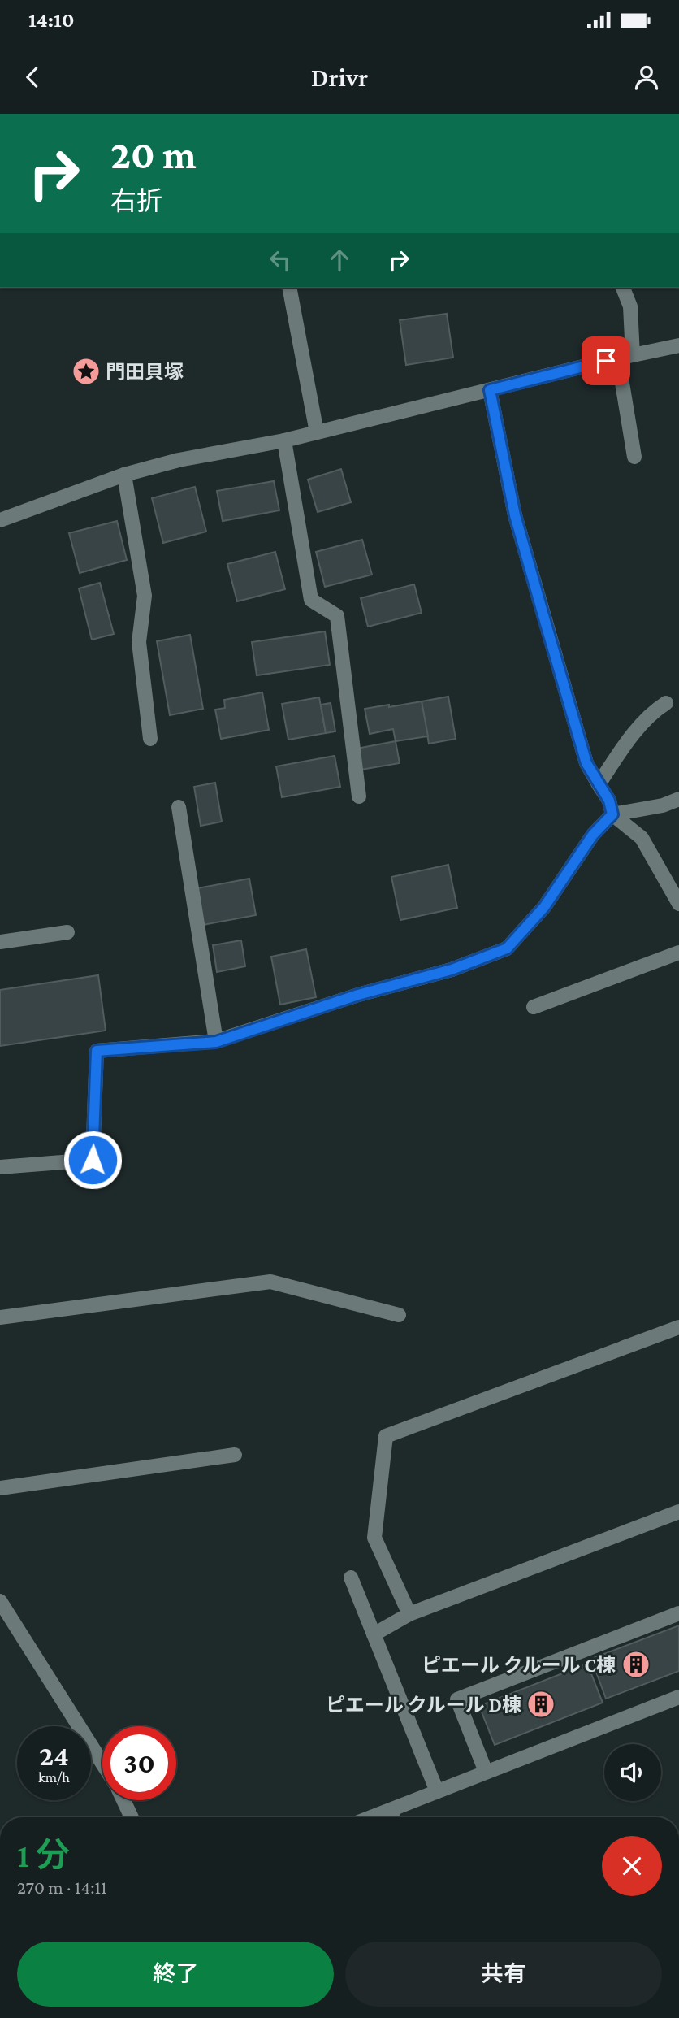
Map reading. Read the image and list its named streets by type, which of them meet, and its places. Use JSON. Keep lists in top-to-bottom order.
{
  "places": {
    "place": ["門田貝塚"],
    "building": ["ピエール クルール C棟", "ピエール クルール D棟"]
  },
  "page": {
    "status": "14:10",
    "header": "Drivr",
    "turn": ["20 m", "右折"],
    "speed": "24 km/h",
    "limit": "30",
    "heading": ["1 分", "270 m · 14:11"],
    "buttons": ["終了", "共有"]
  }
}
